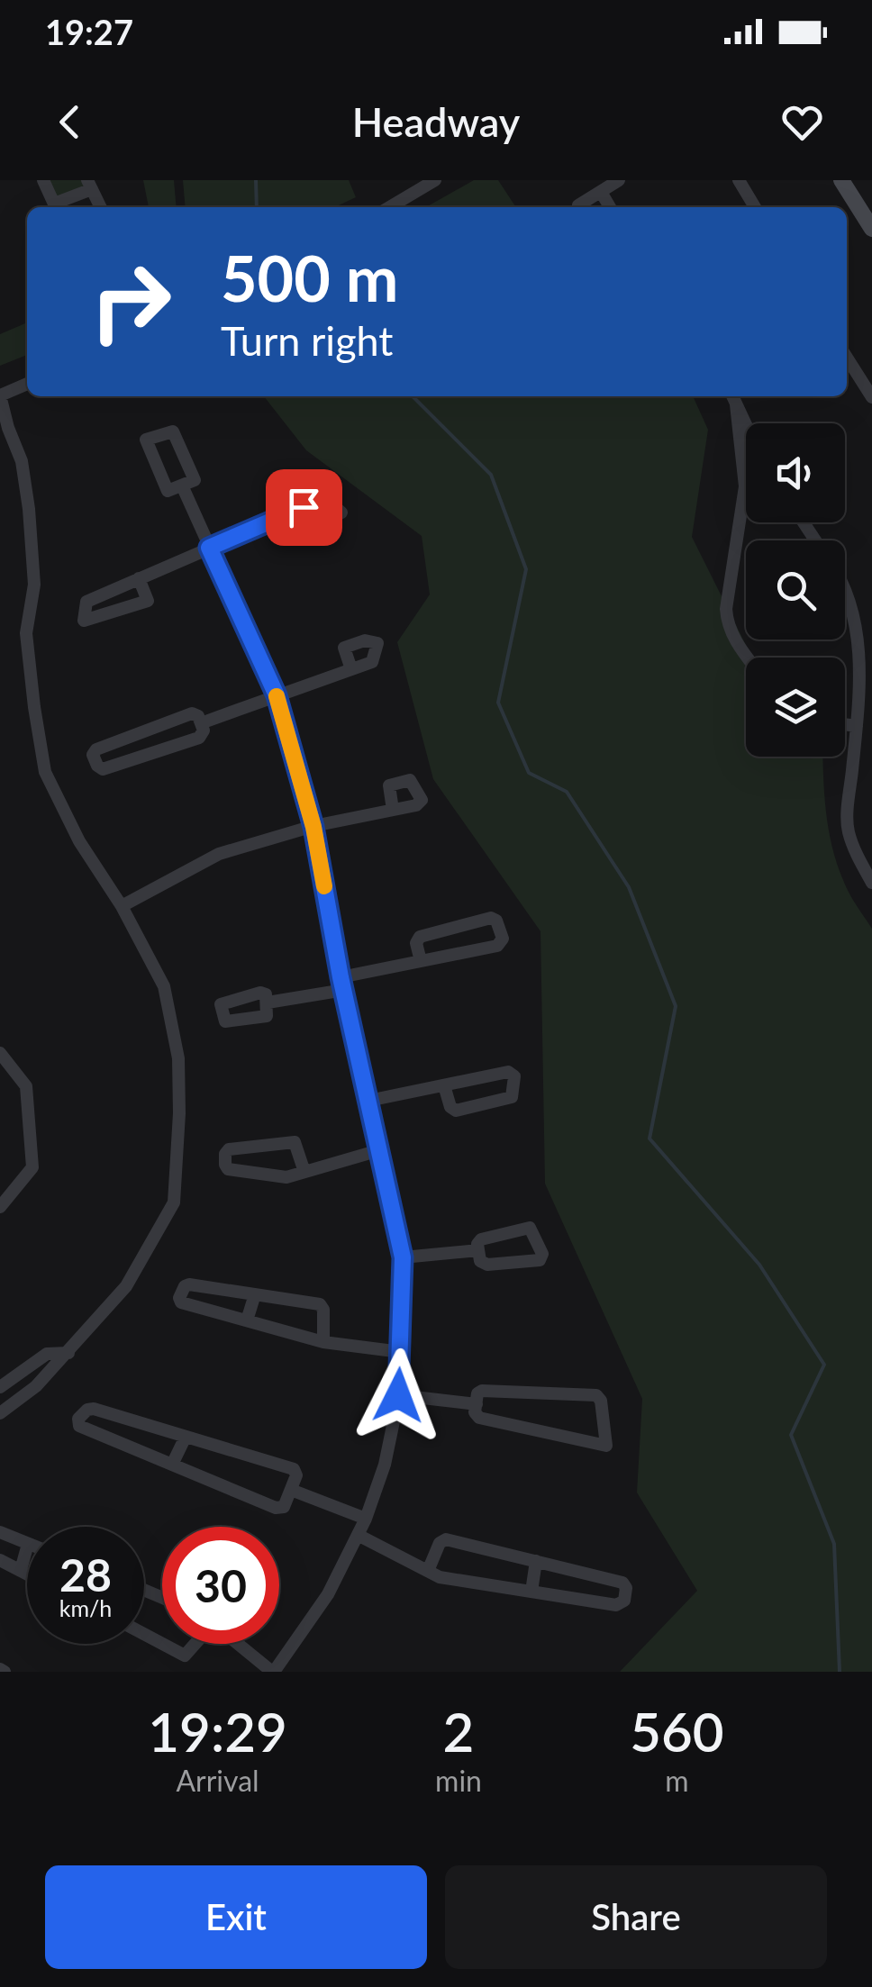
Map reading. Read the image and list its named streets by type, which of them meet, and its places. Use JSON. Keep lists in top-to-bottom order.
{
  "page": {
    "status": "19:27",
    "header": "Headway",
    "turn": ["500 m", "Turn right"],
    "speed": "28 km/h",
    "limit": "30",
    "eta": [
      "19:29",
      "Arrival",
      "2",
      "min",
      "560",
      "m"
    ],
    "buttons": ["Exit", "Share"]
  }
}
